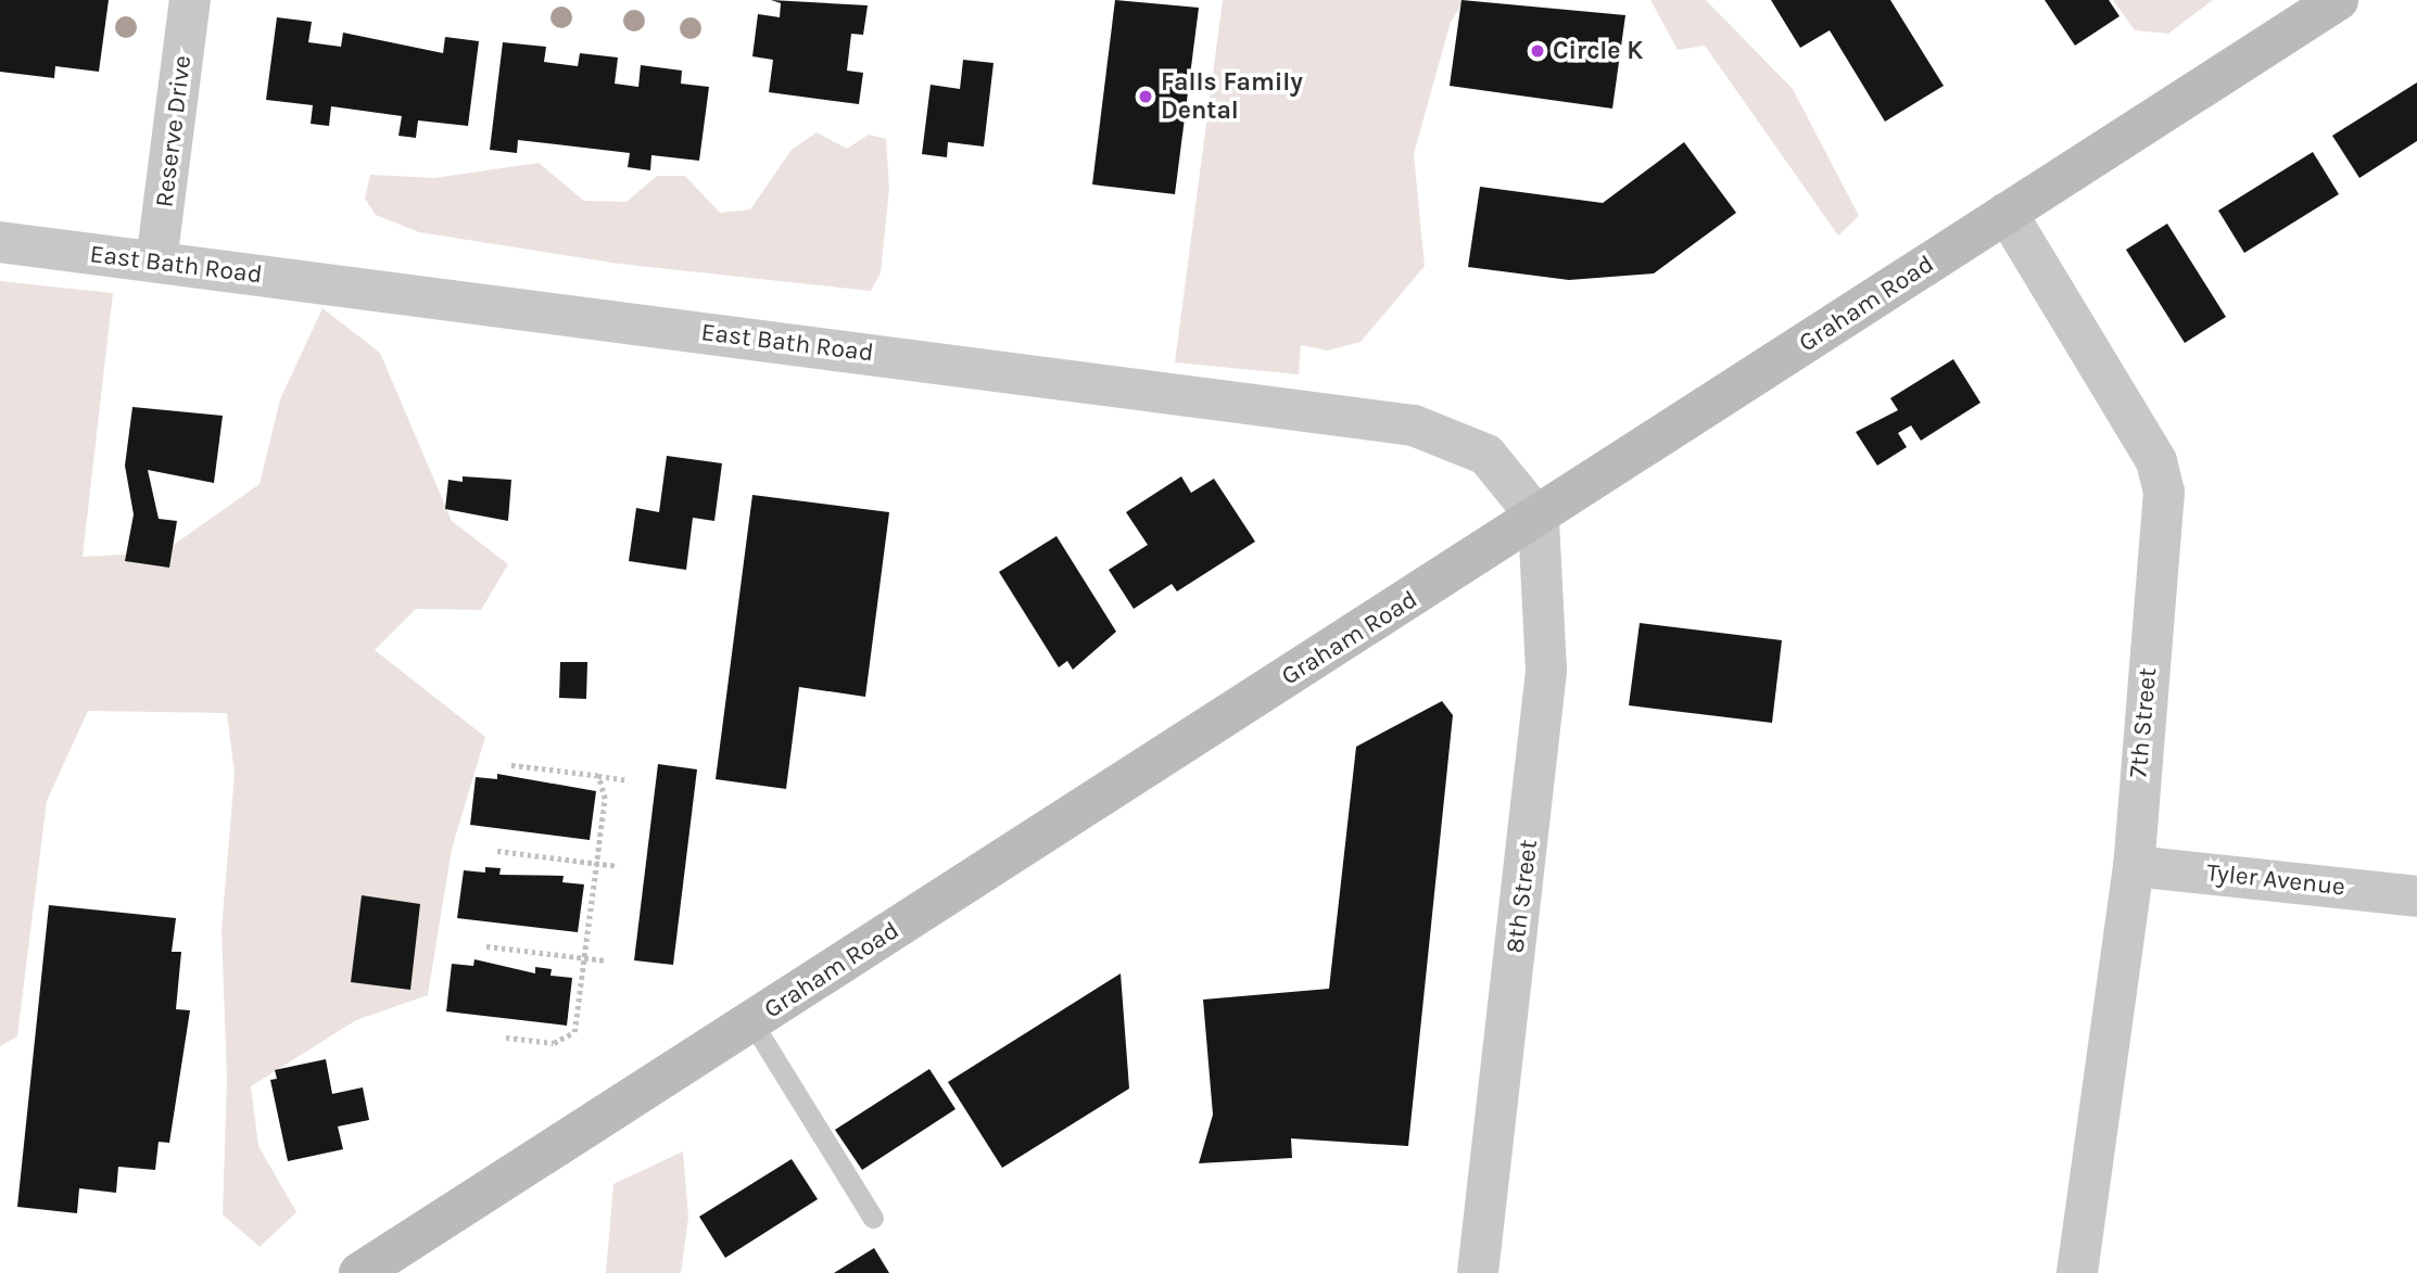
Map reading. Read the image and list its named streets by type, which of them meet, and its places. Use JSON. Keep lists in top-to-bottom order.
{
  "streets": {
    "main road": ["Graham Road"],
    "street": [
      "Reserve Drive",
      "East Bath Road",
      "7th Street",
      "Tyler Avenue",
      "8th Street"
    ]
  },
  "crossings": [
    ["Reserve Drive", "East Bath Road"],
    ["East Bath Road", "Graham Road"],
    ["East Bath Road", "8th Street"],
    ["Graham Road", "7th Street"],
    ["Graham Road", "8th Street"],
    ["7th Street", "Tyler Avenue"]
  ],
  "places": ["Circle K", "Falls Family Dental"]
}
